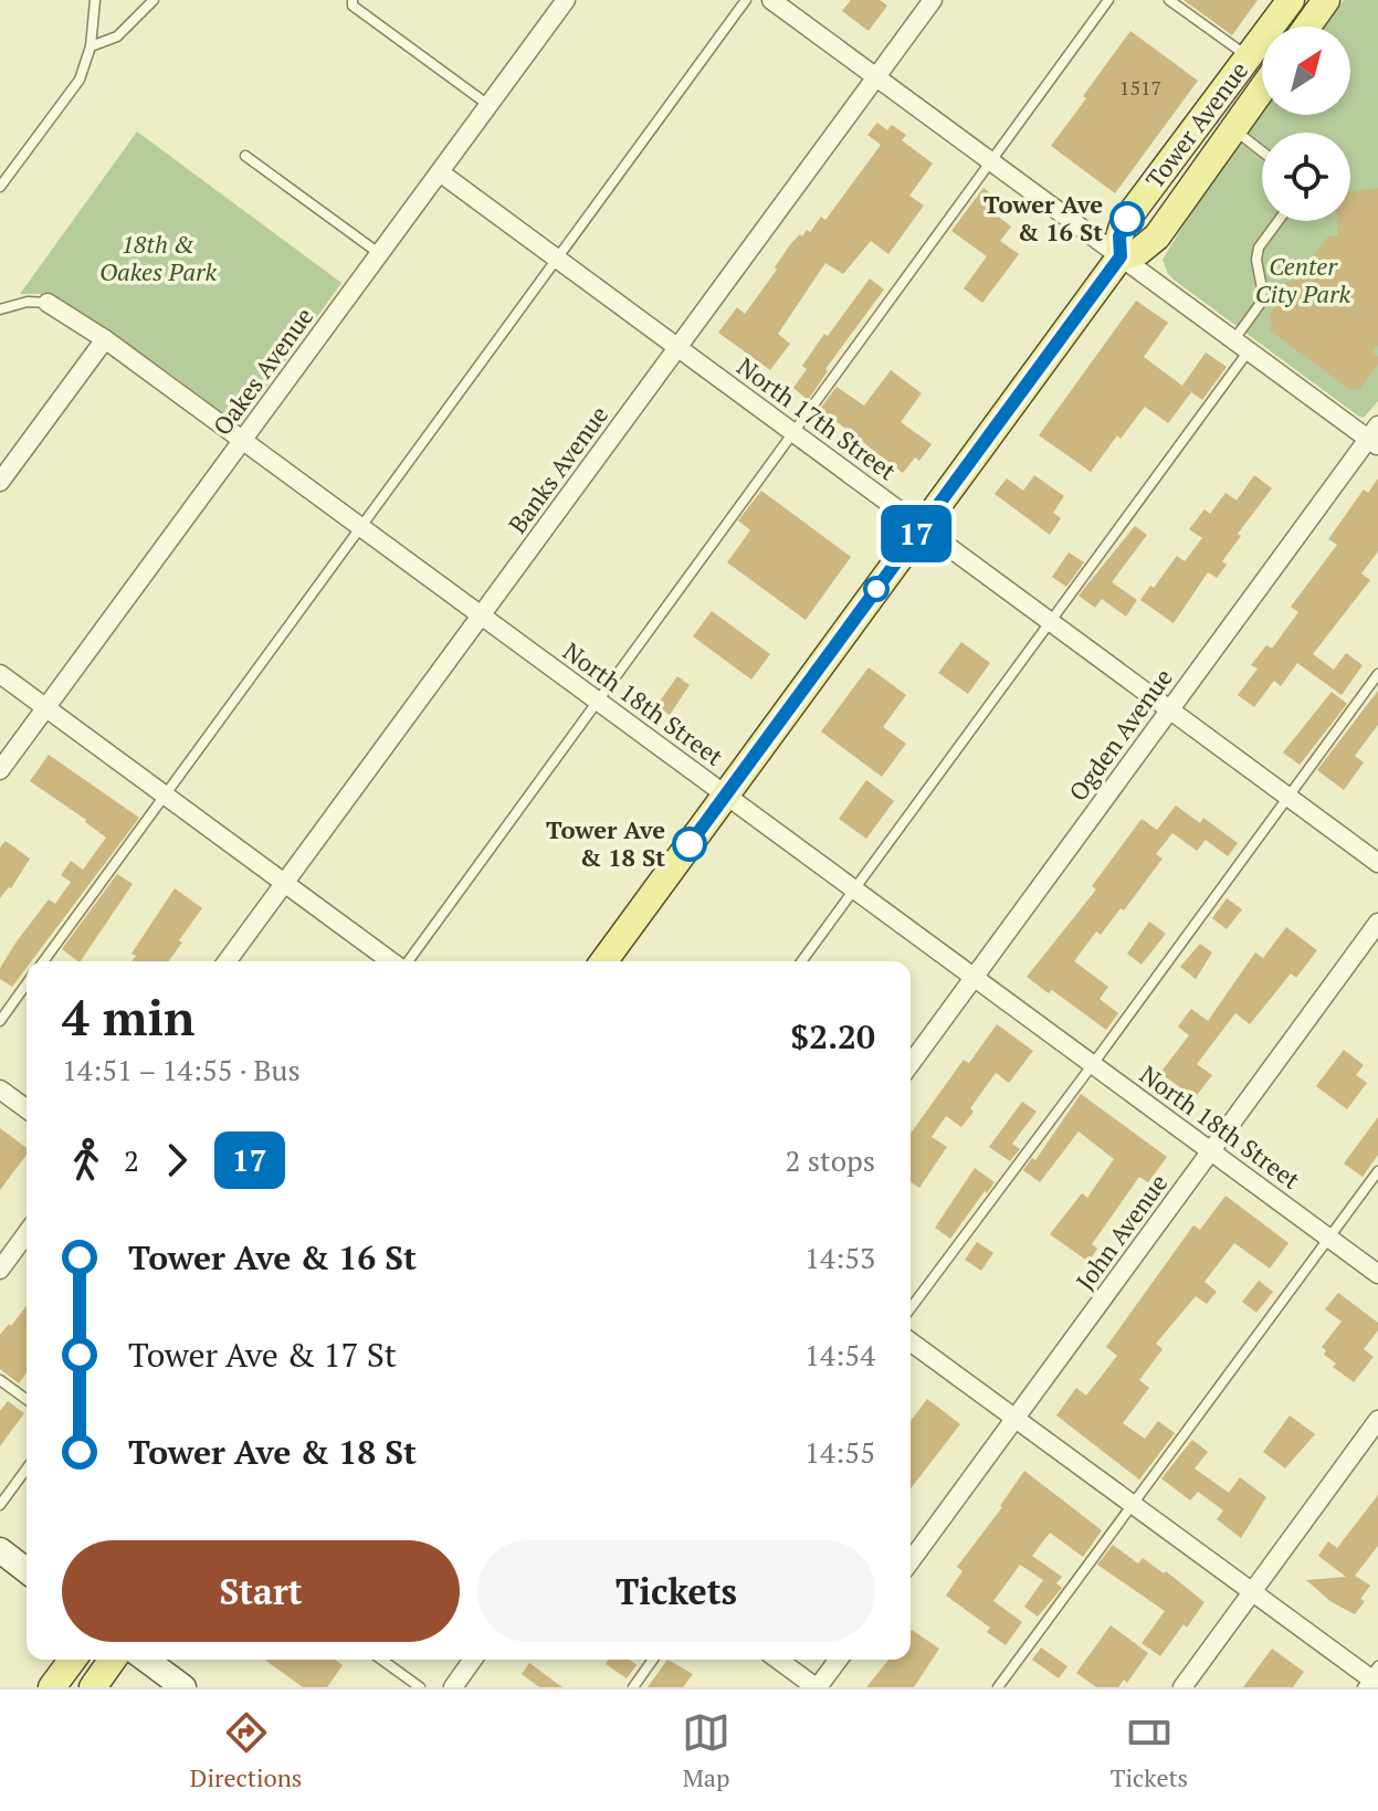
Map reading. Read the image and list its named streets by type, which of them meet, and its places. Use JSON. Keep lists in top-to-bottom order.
{
  "streets": {
    "main road": ["Tower Avenue"],
    "street": [
      "Oakes Avenue",
      "North 17th Street",
      "Banks Avenue",
      "North 18th Street",
      "Ogden Avenue",
      "John Avenue"
    ]
  },
  "crossings": [
    ["Tower Avenue", "North 17th Street"],
    ["Tower Avenue", "North 18th Street"],
    ["Oakes Avenue", "North 17th Street"],
    ["Oakes Avenue", "North 18th Street"],
    ["North 17th Street", "Banks Avenue"],
    ["North 17th Street", "Ogden Avenue"],
    ["Banks Avenue", "North 18th Street"],
    ["North 18th Street", "Ogden Avenue"],
    ["North 18th Street", "John Avenue"]
  ],
  "parks": ["18th & Oakes Park", "Center City Park"],
  "places": ["Tower Ave & 16 St", "Tower Ave & 18 St"],
  "lines": ["bus line 17"],
  "house_numbers": ["1517"],
  "north": "top right",
  "page": {
    "on_map": "17",
    "heading": ["4 min", "14:51 – 14:55 · Bus", "$2.20"],
    "legs": ["2", "17", "2 stops"],
    "list": [
      {
        "name": "Tower Ave & 16 St",
        "value": "14:53"
      },
      {
        "name": "Tower Ave & 17 St",
        "value": "14:54"
      },
      {
        "name": "Tower Ave & 18 St",
        "value": "14:55"
      }
    ],
    "buttons": ["Start", "Tickets"],
    "tabs": ["Directions", "Map", "Tickets"]
  }
}
